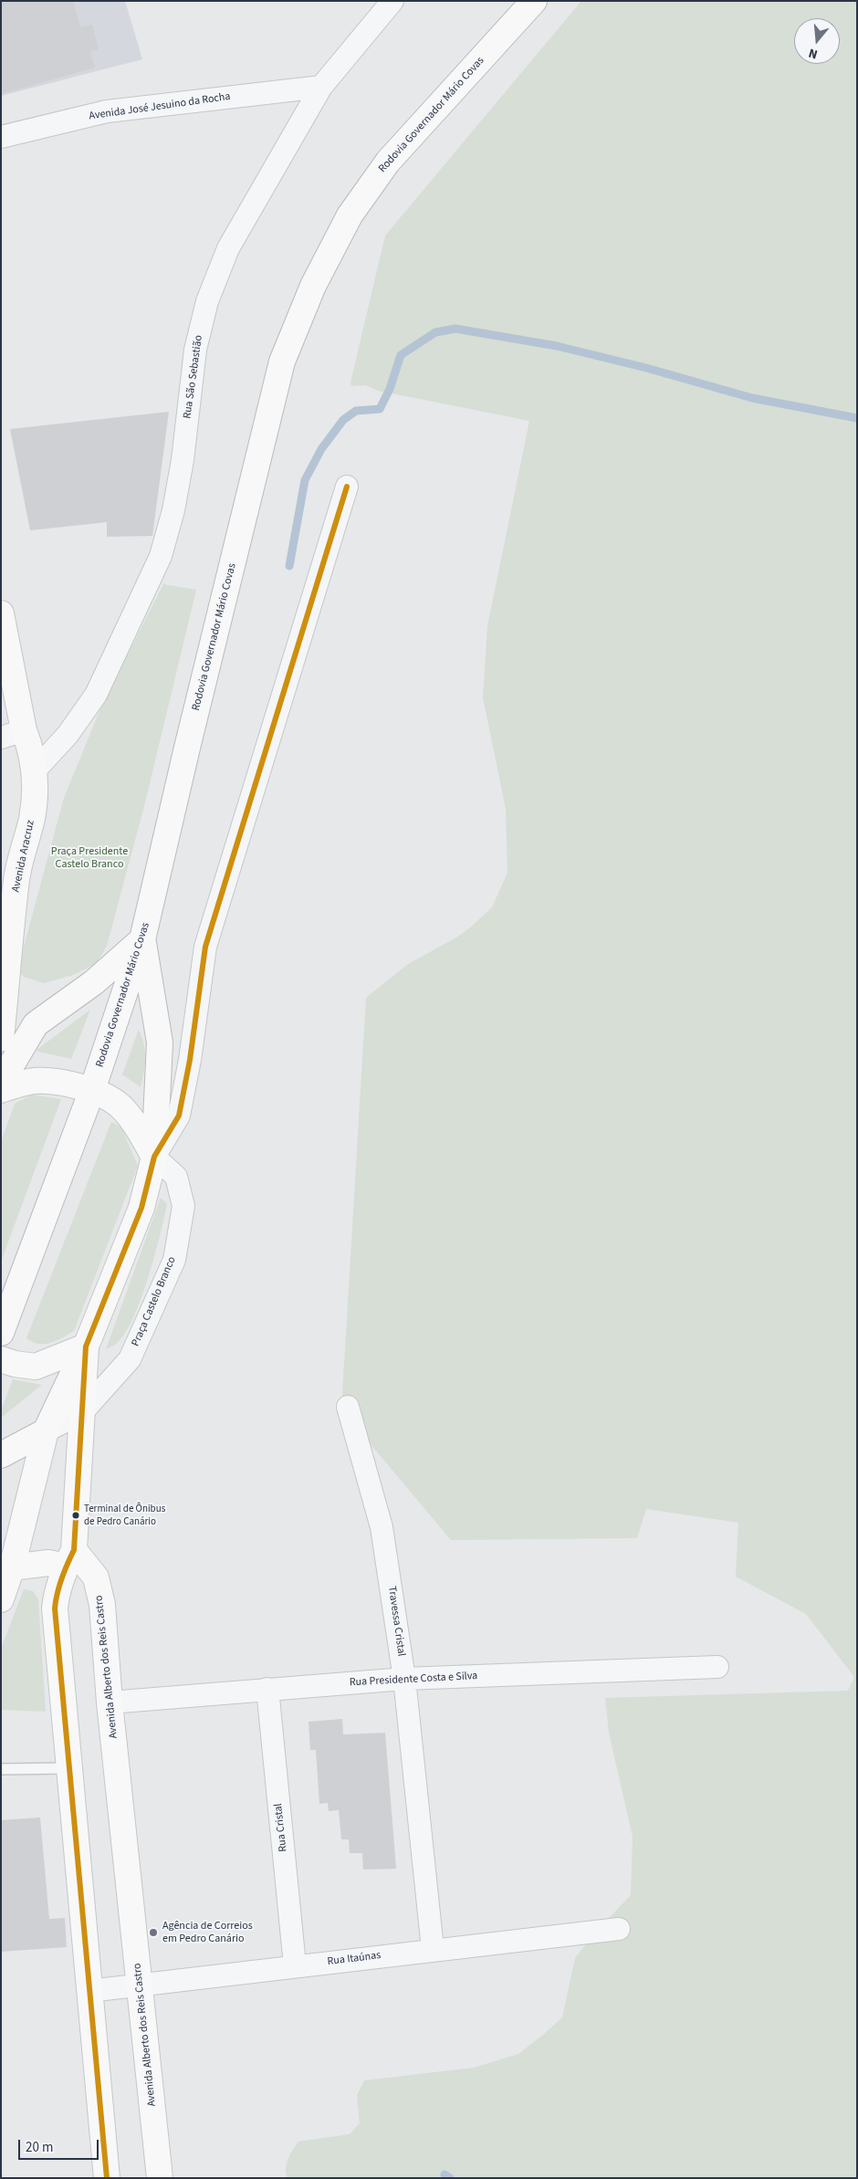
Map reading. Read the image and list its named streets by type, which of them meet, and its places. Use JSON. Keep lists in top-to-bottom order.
{
  "streets": {
    "main road": ["Rodovia Governador Mário Covas", "Avenida Aracruz", "Avenida Alberto dos Reis Castro"],
    "street": [
      "Avenida José Jesuino da Rocha",
      "Rua São Sebastião",
      "Praça Castelo Branco",
      "Travessa Cristal",
      "Rua Presidente Costa e Silva",
      "Rua Cristal",
      "Rua Itaúnas"
    ]
  },
  "crossings": [
    ["Avenida José Jesuino da Rocha", "Rua São Sebastião"],
    ["Rua São Sebastião", "Avenida Aracruz"],
    ["Travessa Cristal", "Rua Presidente Costa e Silva"],
    ["Travessa Cristal", "Rua Itaúnas"],
    ["Avenida Alberto dos Reis Castro", "Rua Presidente Costa e Silva"],
    ["Avenida Alberto dos Reis Castro", "Rua Itaúnas"],
    ["Rua Presidente Costa e Silva", "Rua Cristal"],
    ["Rua Cristal", "Rua Itaúnas"]
  ],
  "parks": ["Praça Presidente Castelo Branco"],
  "places": ["Terminal de Ônibus de Pedro Canário", "Agência de Correios em Pedro Canário"],
  "scale_bar": "20 m",
  "north": "bottom"
}
